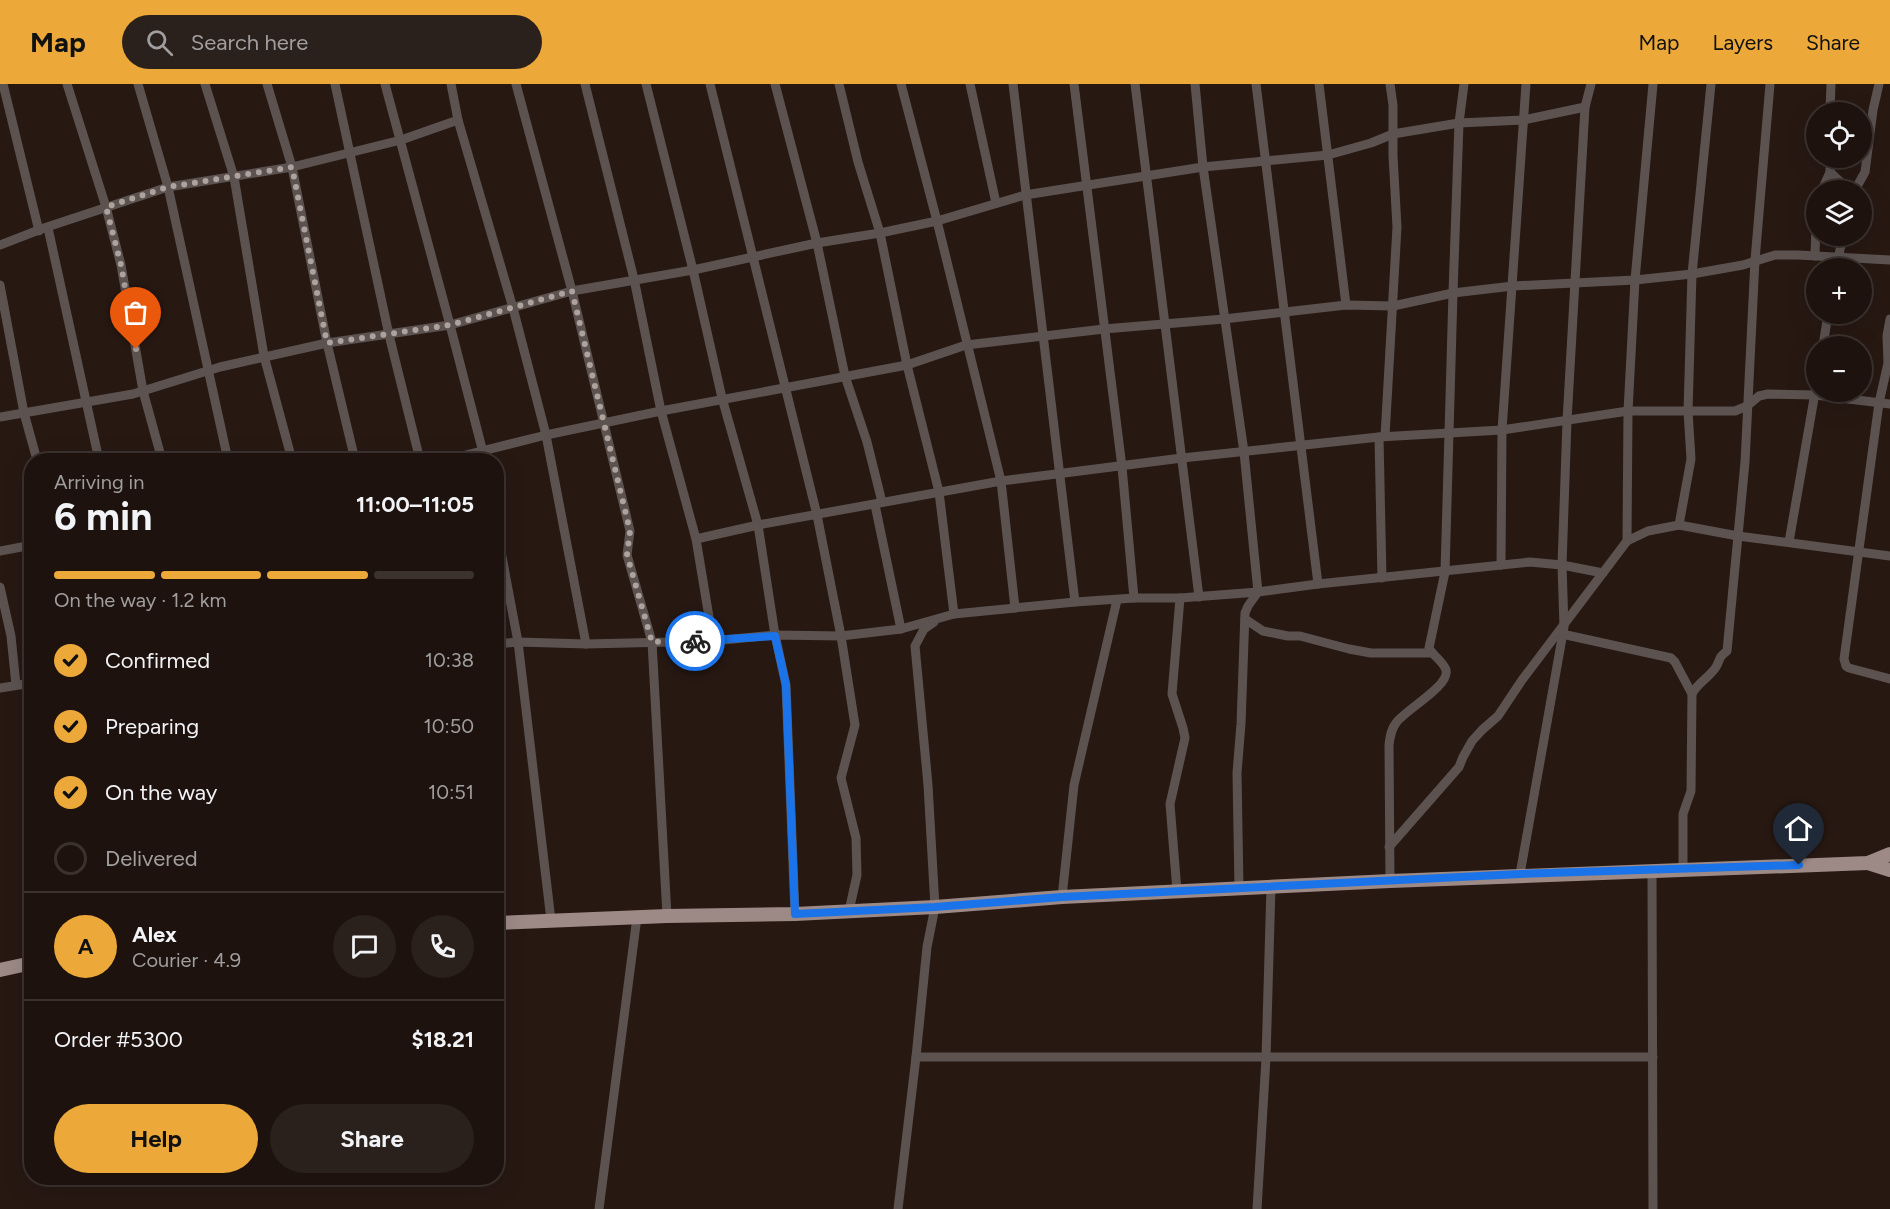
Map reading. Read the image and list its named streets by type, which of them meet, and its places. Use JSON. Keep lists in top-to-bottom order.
{
  "page": {
    "header": "Map",
    "search": "Search here",
    "nav": ["Map", "Layers", "Share"],
    "map_buttons": ["+", "−"],
    "heading": ["6 min", "Arriving in", "11:00–11:05"],
    "panel": [
      "Alex",
      "Courier · 4.9",
      "Order #5300",
      "$18.21"
    ],
    "bar": "On the way · 1.2 km",
    "list": [
      ["Confirmed", "10:38"],
      ["Preparing", "10:50"],
      ["On the way", "10:51"],
      "Delivered"
    ],
    "round": "A",
    "buttons": ["Help", "Share"]
  }
}
